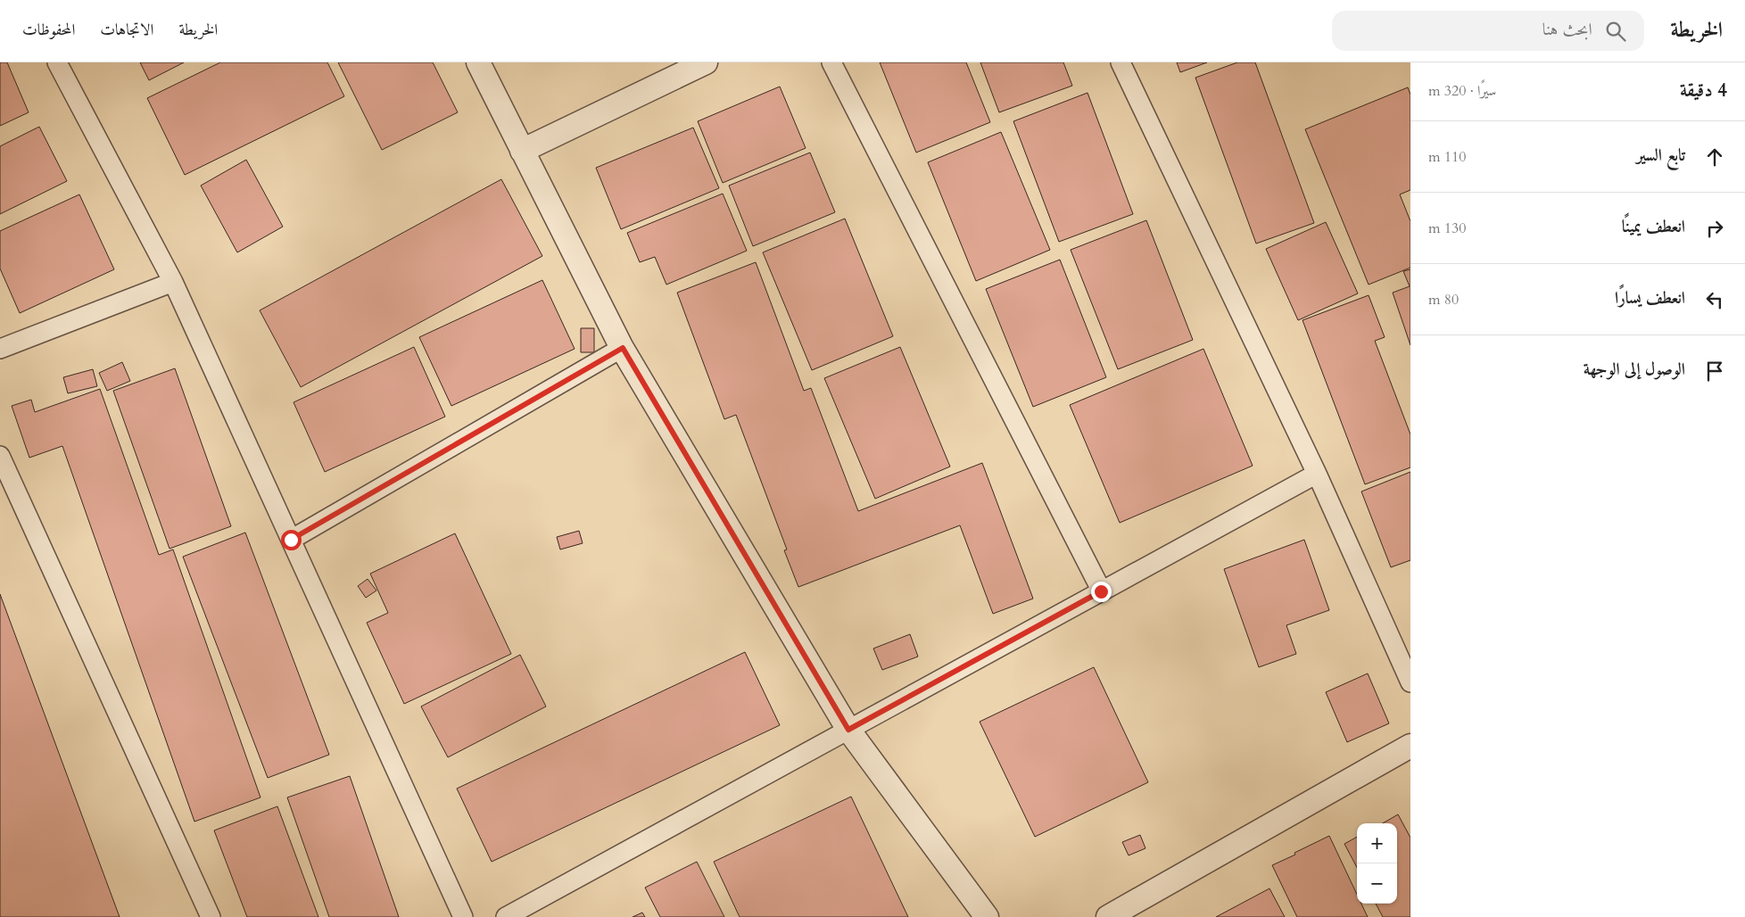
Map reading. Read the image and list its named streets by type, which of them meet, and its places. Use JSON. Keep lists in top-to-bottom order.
{
  "page": {
    "header": "الخريطة",
    "search": "ابحث هنا",
    "nav": ["الخريطة", "الاتجاهات", "المحفوظات"],
    "heading": ["4 دقيقة", "سيرًا · 320 m"],
    "list": [
      ["تابع السير", "110 m"],
      ["انعطف يمينًا", "130 m"],
      ["انعطف يسارًا", "80 m"],
      "الوصول إلى الوجهة"
    ],
    "map_buttons": ["+", "−"]
  }
}
